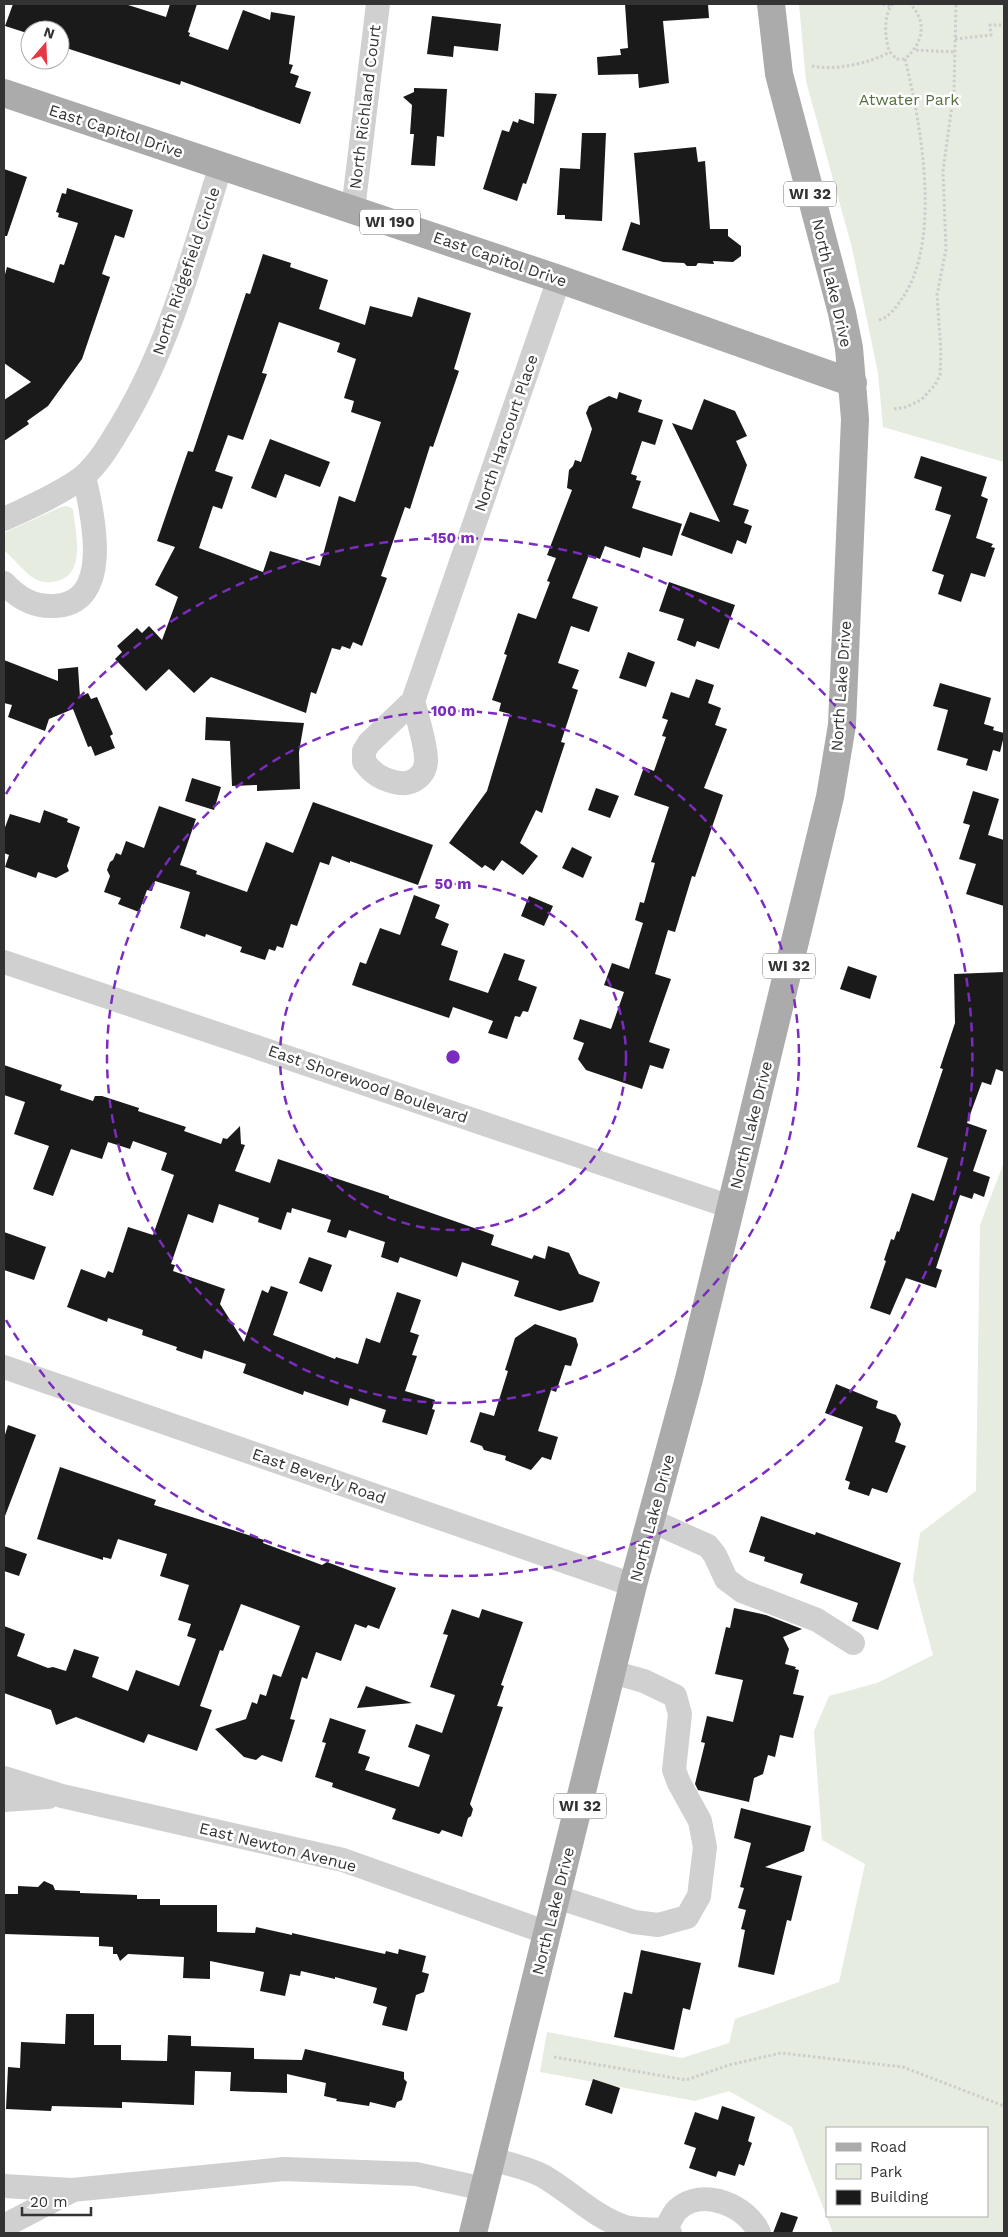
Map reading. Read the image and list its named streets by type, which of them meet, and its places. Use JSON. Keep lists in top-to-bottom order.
{
  "streets": {
    "main road": [
      "East Capitol Drive",
      "WI 32",
      "WI 190",
      "North Lake Drive"
    ],
    "street": [
      "North Richland Court",
      "North Ridgefield Circle",
      "North Harcourt Place",
      "East Shorewood Boulevard",
      "East Beverly Road",
      "East Newton Avenue"
    ]
  },
  "crossings": [
    ["North Richland Court", "East Capitol Drive"],
    ["East Capitol Drive", "North Ridgefield Circle"],
    ["East Capitol Drive", "North Lake Drive"],
    ["East Capitol Drive", "North Harcourt Place"],
    ["North Lake Drive", "East Shorewood Boulevard"],
    ["North Lake Drive", "East Beverly Road"],
    ["North Lake Drive", "East Newton Avenue"]
  ],
  "parks": ["Atwater Park"],
  "legend": ["Road", "Park", "Building"],
  "scale_bar": "20 m",
  "north": "top",
  "rings": ["150 m", "100 m", "50 m"]
}
